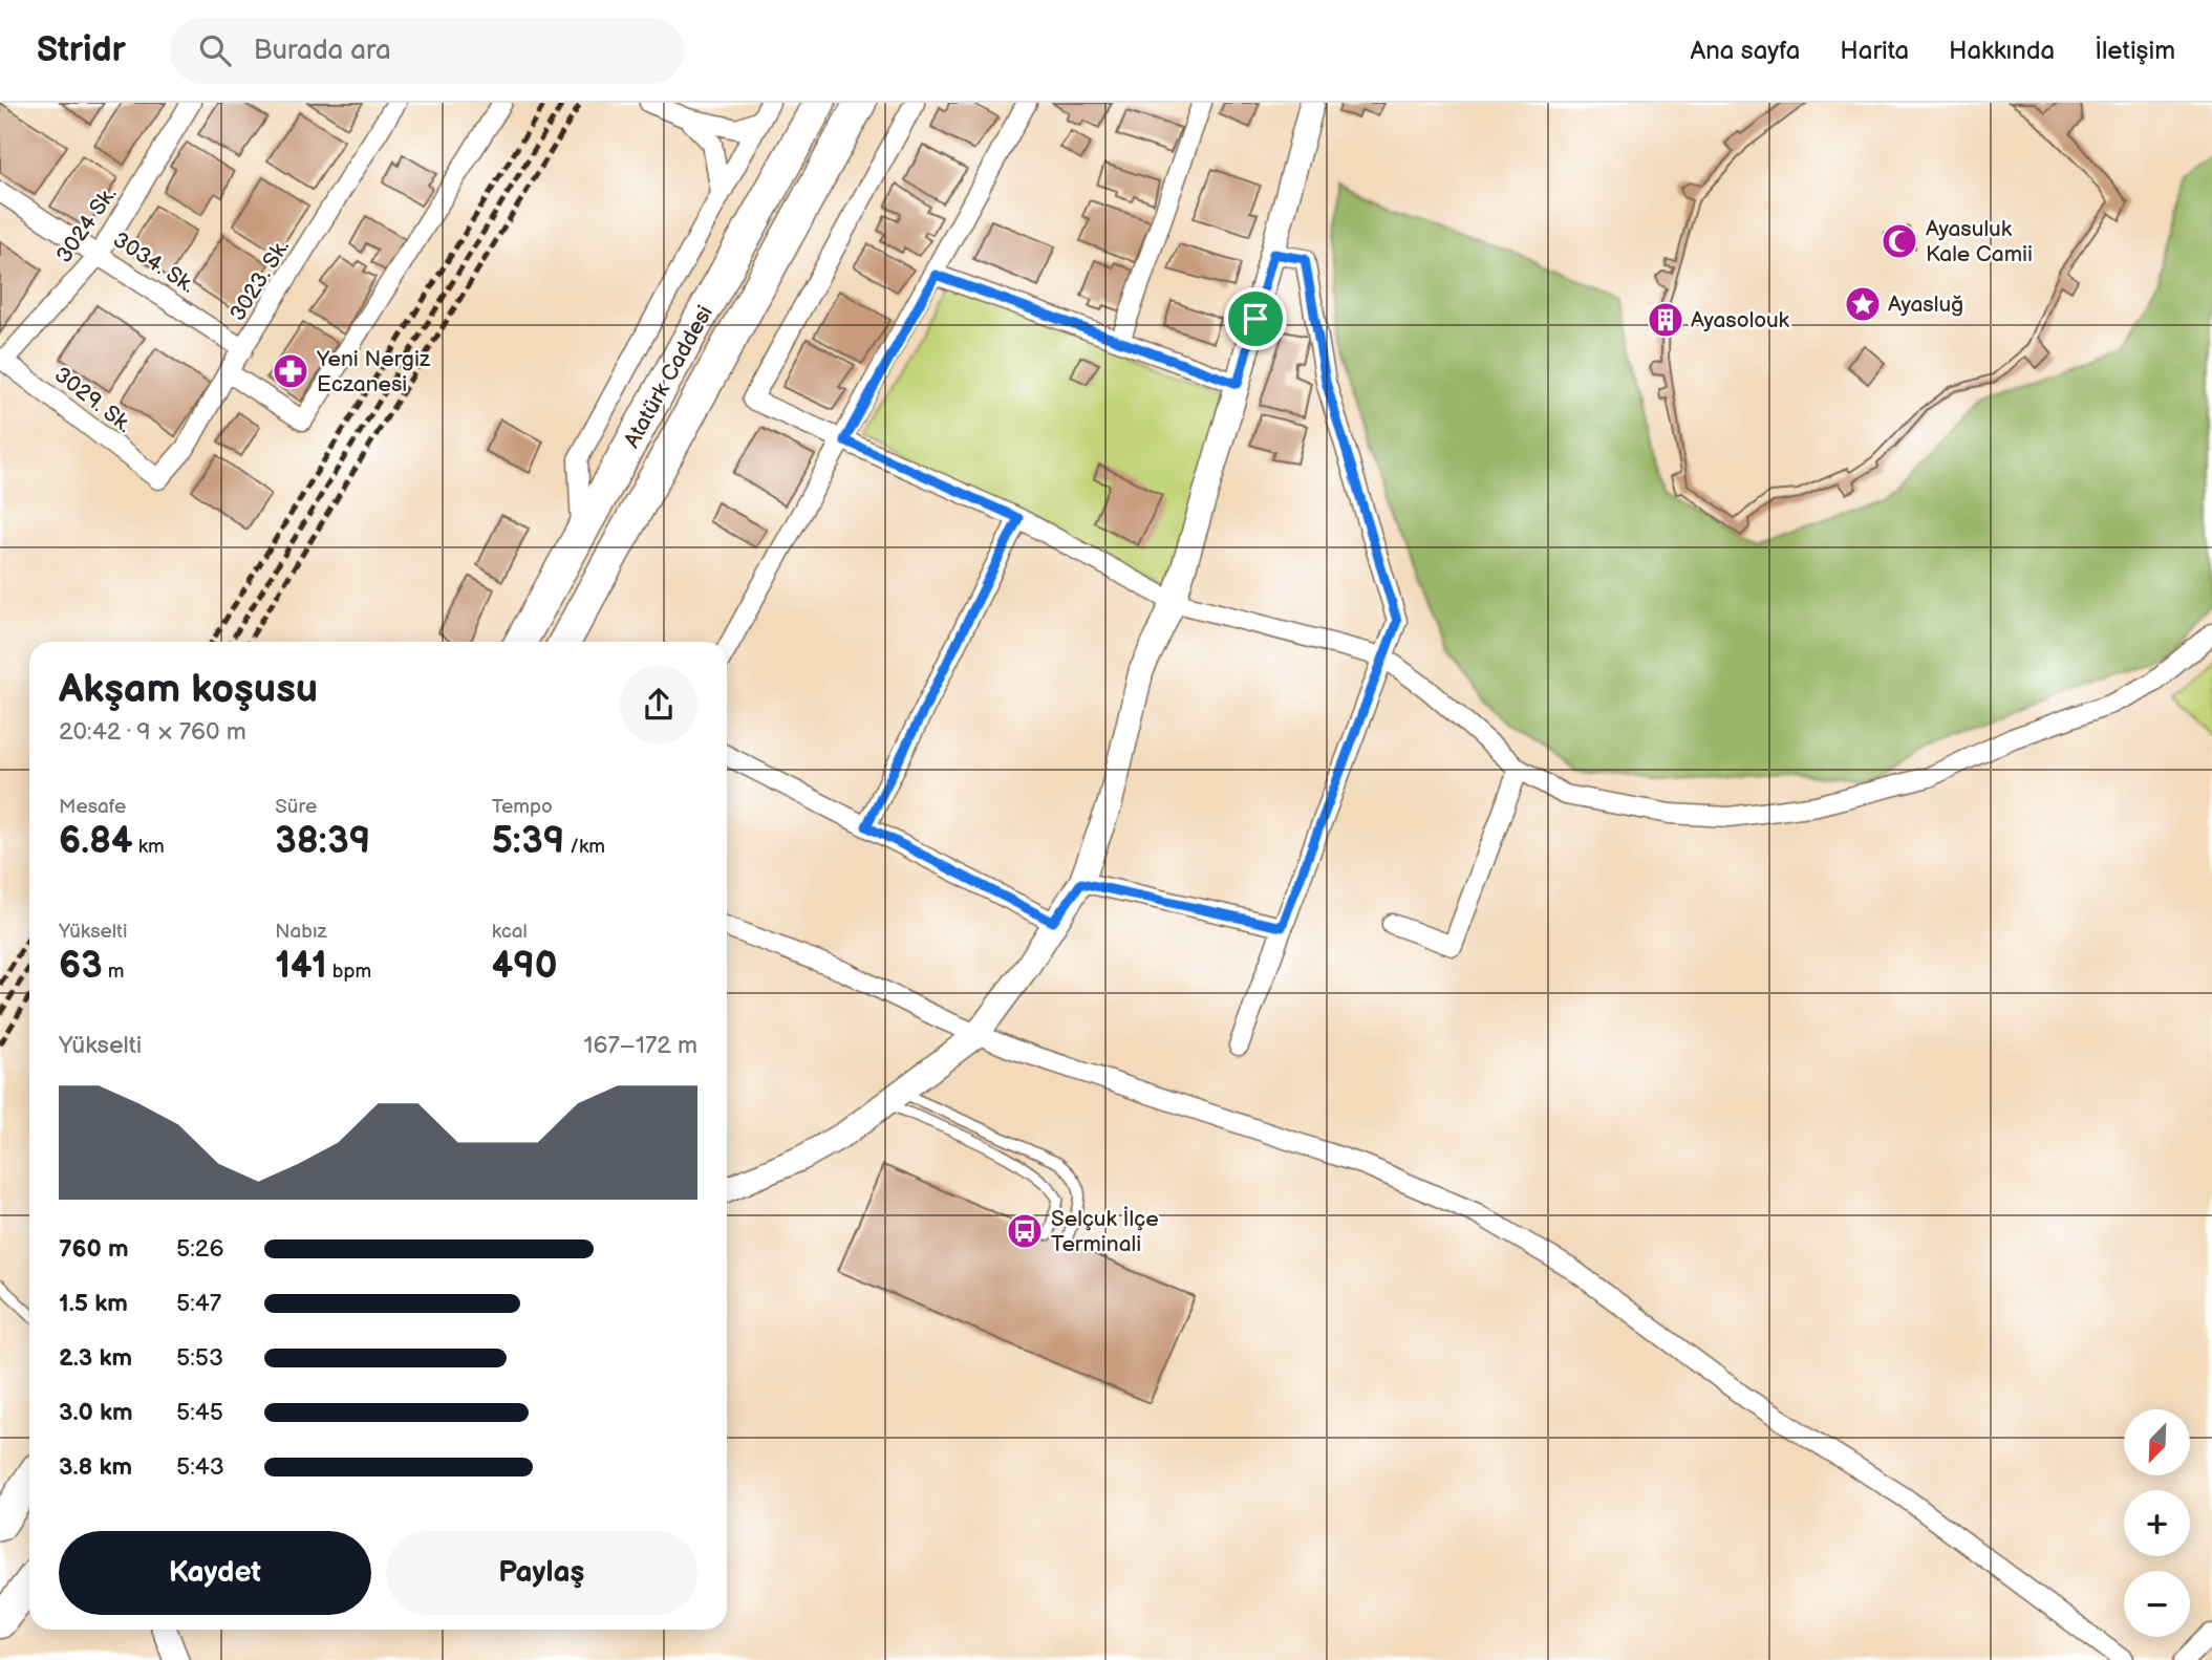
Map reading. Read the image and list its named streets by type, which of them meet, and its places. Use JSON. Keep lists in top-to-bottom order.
{
  "streets": {
    "highway": ["Atatürk Caddesi"],
    "street": [
      "3024 Sk.",
      "3034. Sk.",
      "3023. Sk.",
      "3029. Sk."
    ]
  },
  "crossings": [
    ["3024 Sk.", "3034. Sk."],
    ["3024 Sk.", "3029. Sk."],
    ["3034. Sk.", "3023. Sk."],
    ["3023. Sk.", "3029. Sk."]
  ],
  "places": {
    "mosque": ["Ayasuluk Kale Camii"],
    "place": ["Ayasluğ"],
    "building": ["Ayasolouk"],
    "pharmacy": ["Yeni Nergiz Eczanesi"],
    "bus stop": ["Selçuk İlçe Terminali"]
  },
  "north": "bottom left",
  "page": {
    "header": "Stridr",
    "search": "Burada ara",
    "nav": [
      "Ana sayfa",
      "Harita",
      "Hakkında",
      "İletişim"
    ],
    "heading": ["Akşam koşusu", "20:42 · 9 × 760 m"],
    "stats": [
      ["Mesafe", "6.84 km"],
      ["Süre", "38:39"],
      ["Tempo", "5:39 /km"],
      ["Yükselti", "63 m"],
      ["Nabız", "141 bpm"],
      ["kcal", "490"]
    ],
    "chart": ["Yükselti", "167–172 m"],
    "list": [
      {
        "name": "760 m",
        "note": "5:26"
      },
      {
        "name": "1.5 km",
        "note": "5:47"
      },
      {
        "name": "2.3 km",
        "note": "5:53"
      },
      {
        "name": "3.0 km",
        "note": "5:45"
      },
      {
        "name": "3.8 km",
        "note": "5:43"
      }
    ],
    "map_buttons": ["+", "−"],
    "buttons": ["Kaydet", "Paylaş"]
  }
}
